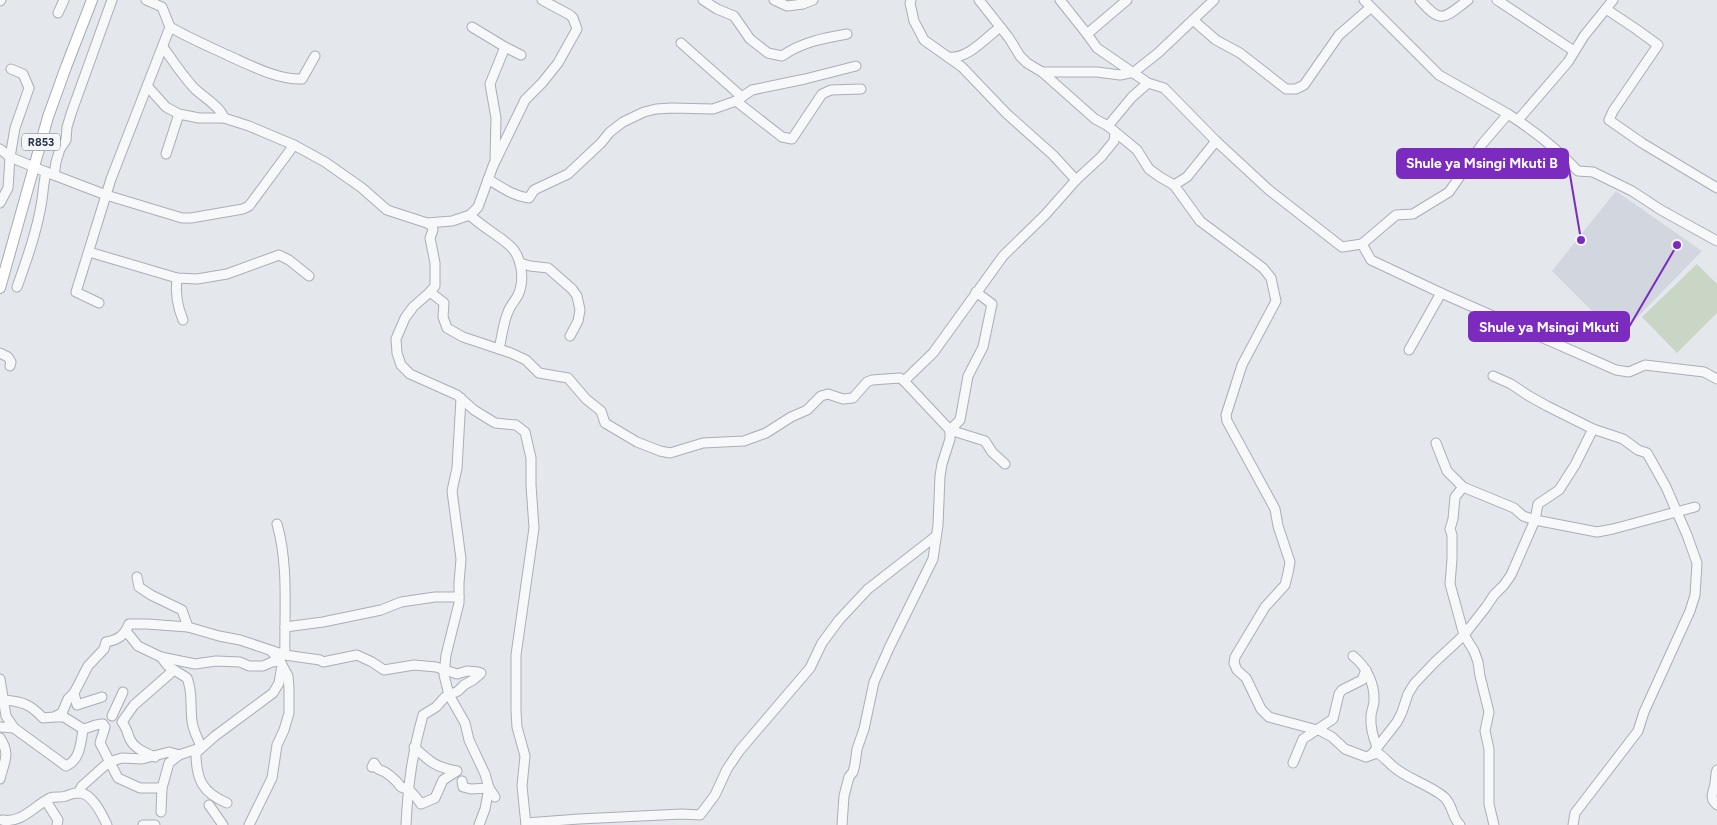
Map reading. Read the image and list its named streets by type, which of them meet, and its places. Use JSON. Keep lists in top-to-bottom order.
{
  "streets": {
    "main road": ["R853"]
  },
  "places": ["Shule ya Msingi Mkuti B", "Shule ya Msingi Mkuti"]
}
